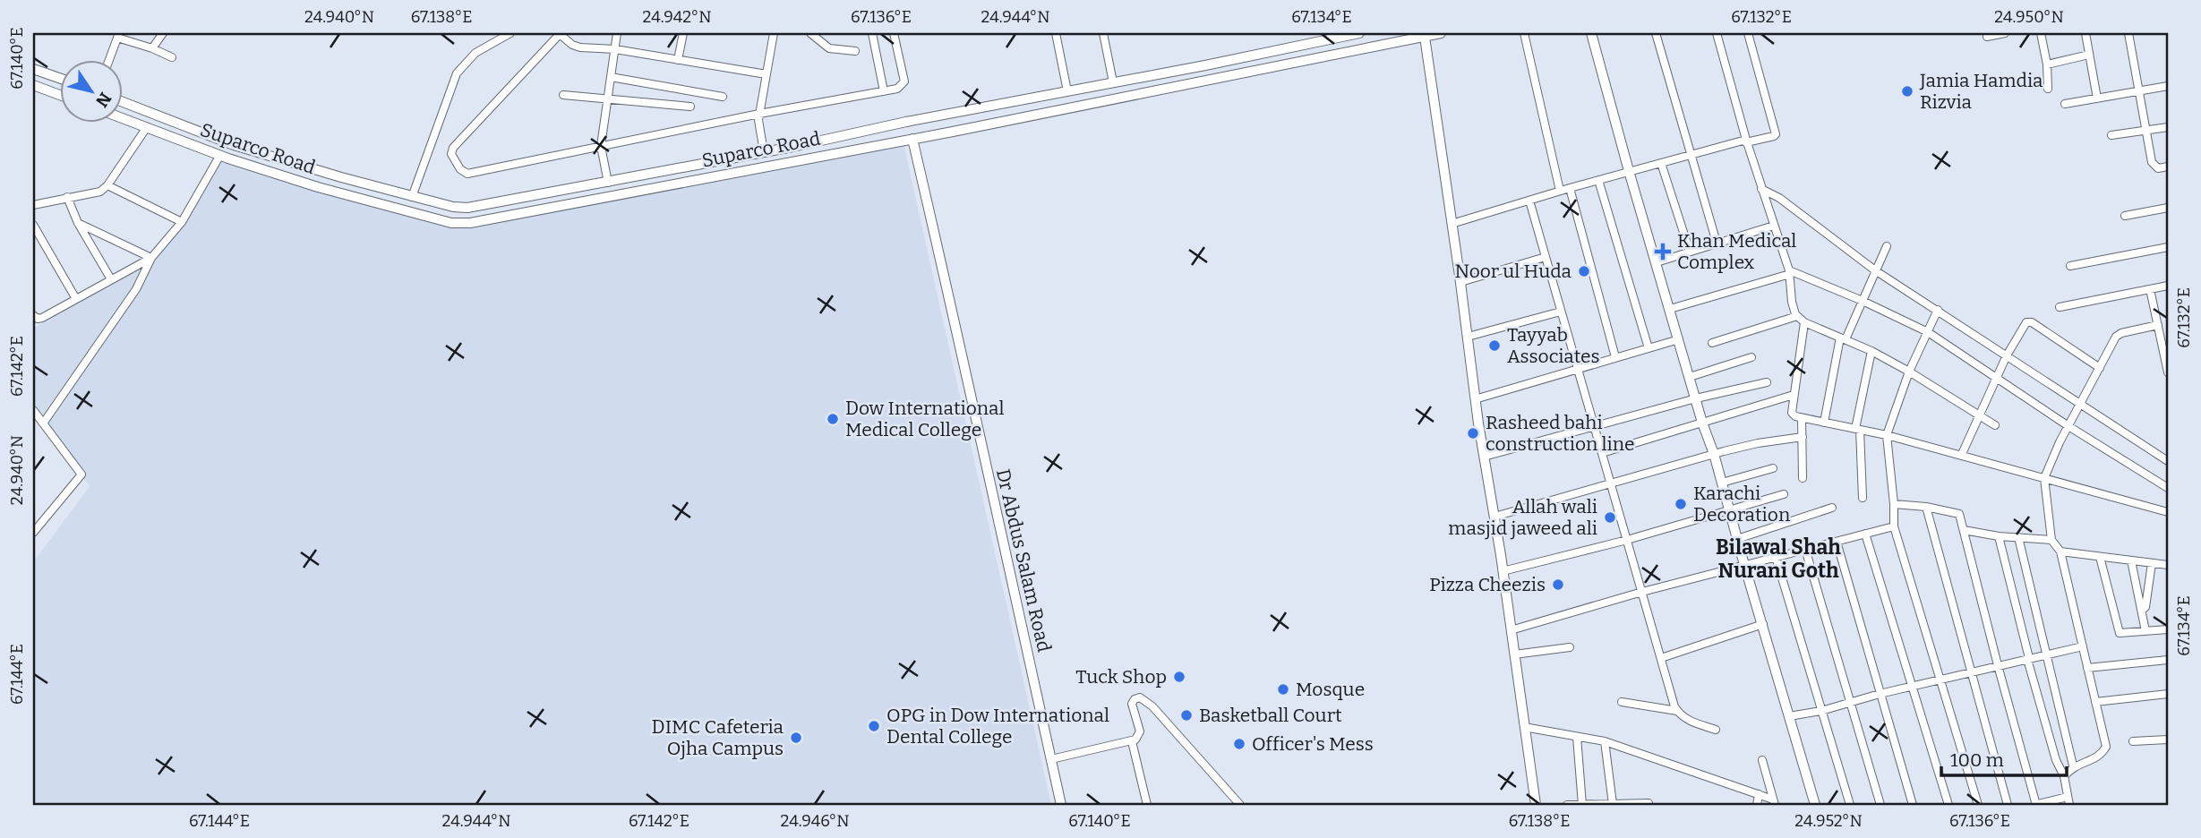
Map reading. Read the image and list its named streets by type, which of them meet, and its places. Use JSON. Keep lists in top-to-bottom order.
{
  "streets": {
    "main road": ["Suparco Road", "Dr Abdus Salam Road"]
  },
  "crossings": [
    ["Suparco Road", "Dr Abdus Salam Road"]
  ],
  "districts": ["Bilawal Shah Nurani Goth"],
  "places": {
    "other": [
      "Jamia Hamdia Rizvia",
      "Noor ul Huda",
      "Tayyab Associates",
      "Dow International Medical College",
      "Rasheed bahi construction line",
      "Karachi Decoration",
      "Allah wali masjid jaweed ali",
      "Pizza Cheezis",
      "Tuck Shop",
      "Mosque",
      "Basketball Court",
      "OPG in Dow International Dental College",
      "DIMC Cafeteria Ojha Campus",
      "Officer's Mess"
    ],
    "health": ["Khan Medical Complex"]
  },
  "scale_bar": "100 m",
  "north": "bottom right",
  "coordinates": [
    "24.940°N",
    "67.138°E",
    "24.942°N",
    "67.136°E",
    "24.944°N",
    "67.134°E",
    "67.132°E",
    "24.950°N",
    "67.140°E",
    "67.142°E",
    "67.144°E",
    "24.946°N",
    "24.952°N"
  ]
}
